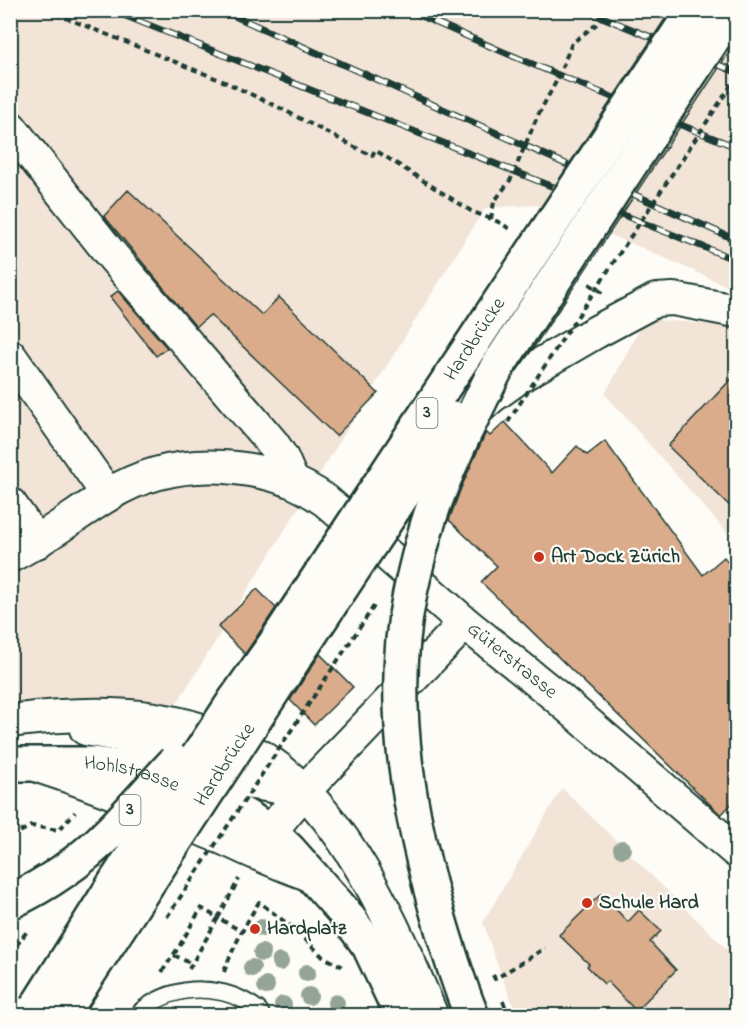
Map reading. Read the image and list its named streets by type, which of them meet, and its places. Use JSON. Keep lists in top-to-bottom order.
{
  "streets": {
    "main road": ["Hardbrücke", "3", "Hohlstrasse"],
    "street": ["Güterstrasse"]
  },
  "crossings": [
    ["Güterstrasse", "Hohlstrasse"]
  ],
  "places": ["Art Dock Zürich", "Schule Hard", "Hardplatz"]
}
